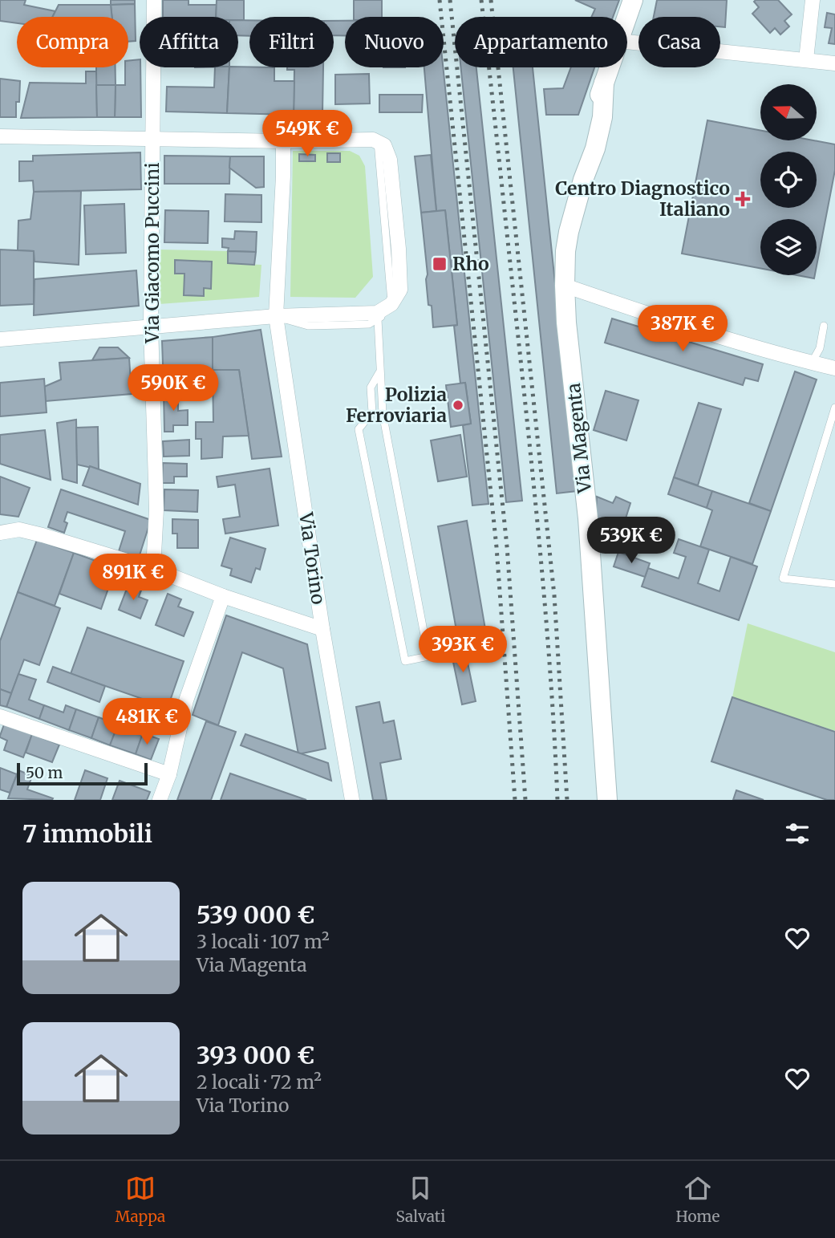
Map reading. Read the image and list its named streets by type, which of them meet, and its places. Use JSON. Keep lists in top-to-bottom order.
{
  "streets": {
    "street": ["Via Giacomo Puccini", "Via Magenta", "Via Torino"]
  },
  "places": {
    "health": ["Centro Diagnostico Italiano"],
    "transit": ["Rho"],
    "other": ["Polizia Ferroviaria"]
  },
  "scale_bar": "50 m",
  "north": "left",
  "page": {
    "chip": [
      "Compra",
      "Affitta",
      "Filtri",
      "Nuovo",
      "Appartamento",
      "Casa"
    ],
    "price": [
      "549K €",
      "387K €",
      "590K €",
      "539K €",
      "891K €",
      "393K €",
      "481K €"
    ],
    "scale": "50 m",
    "heading": "7 immobili",
    "list": [
      {
        "name": "539 000 €",
        "note": "3 locali · 107 m² · Via Magenta"
      },
      {
        "name": "393 000 €",
        "note": "2 locali · 72 m² · Via Torino"
      }
    ],
    "tabs": ["Mappa", "Salvati", "Home"]
  }
}
